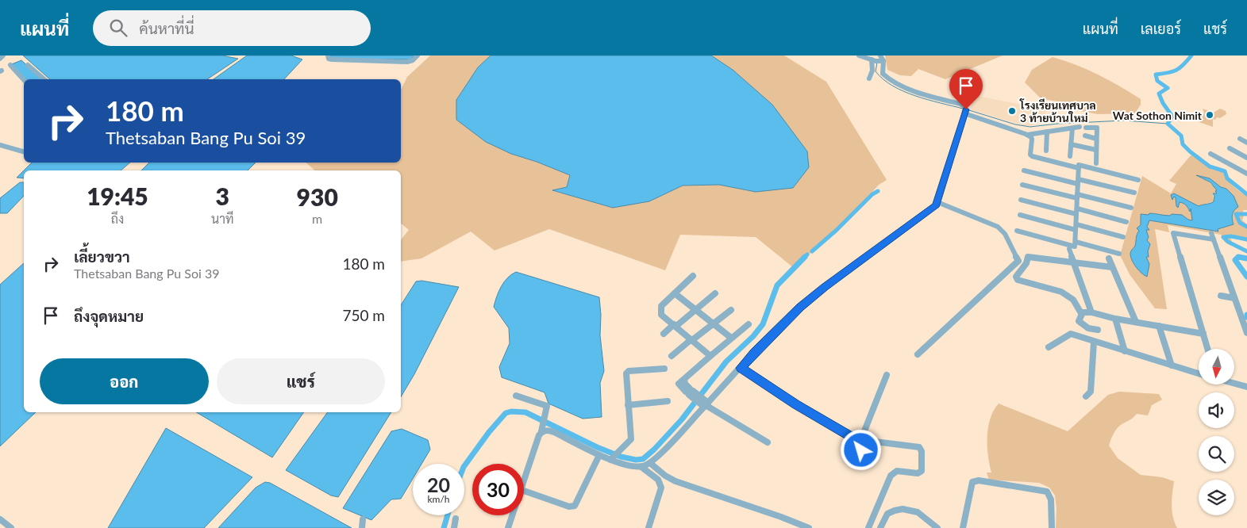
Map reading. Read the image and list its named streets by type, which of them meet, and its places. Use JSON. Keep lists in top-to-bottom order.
{
  "places": ["โรงเรียนเทศบาล 3 ท้ายบ้านใหม่", "Wat Sothon Nimit"],
  "north": "bottom",
  "page": {
    "header": "แผนที่",
    "search": "ค้นหาที่นี่",
    "nav": ["แผนที่", "เลเยอร์", "แชร์"],
    "turn": ["180 m", "Thetsaban Bang Pu Soi 39"],
    "eta": [
      "19:45",
      "ถึง",
      "3",
      "นาที",
      "930",
      "m"
    ],
    "list": [
      {
        "name": "เลี้ยวขวา",
        "note": "Thetsaban Bang Pu Soi 39",
        "value": "180 m"
      },
      {
        "name": "ถึงจุดหมาย",
        "value": "750 m"
      }
    ],
    "buttons": ["ออก", "แชร์"],
    "speed": "20 km/h",
    "limit": "30"
  }
}
